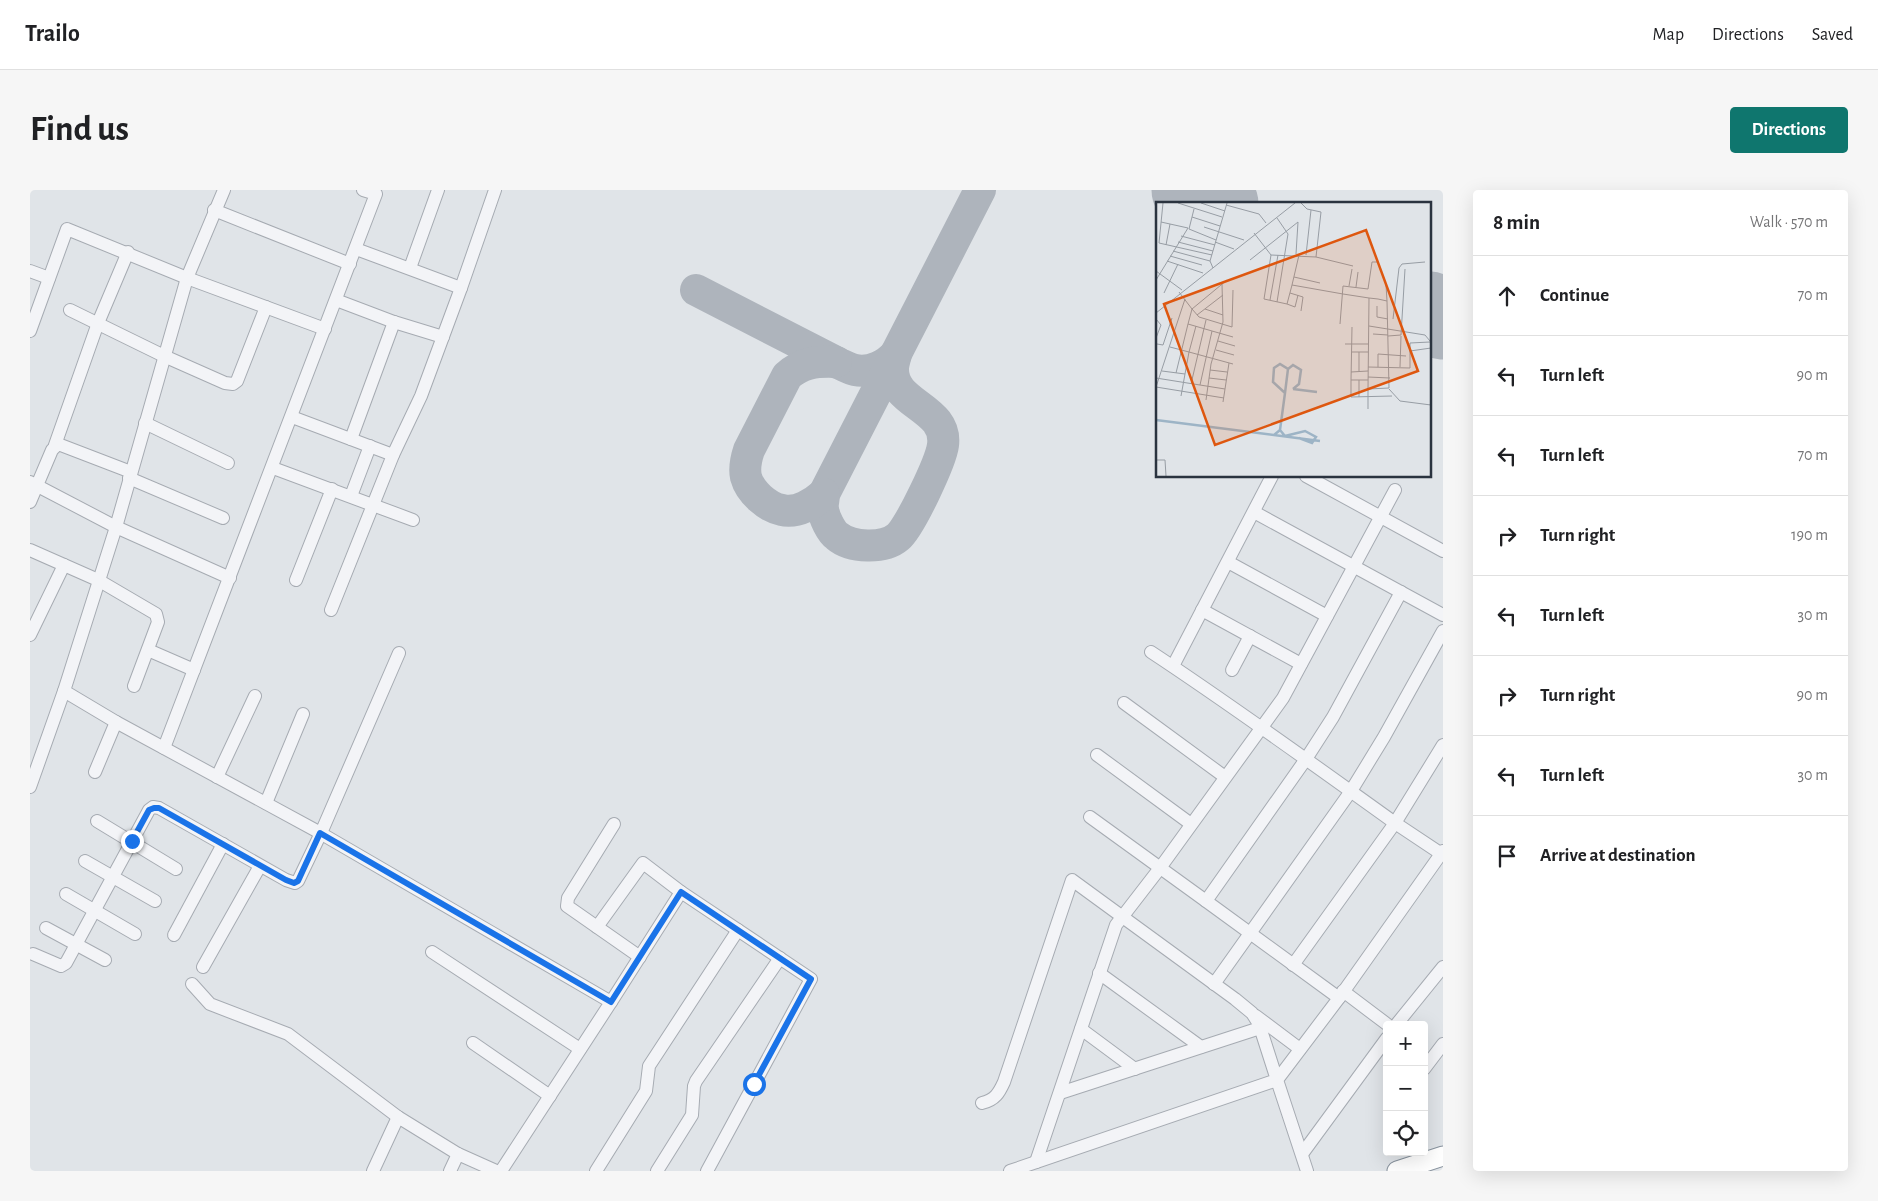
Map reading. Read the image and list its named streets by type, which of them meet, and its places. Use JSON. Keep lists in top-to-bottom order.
{
  "page": {
    "header": "Trailo",
    "nav": ["Map", "Directions", "Saved"],
    "buttons": "Directions",
    "title": "Find us",
    "heading": ["8 min", "Walk · 570 m"],
    "list": [
      ["Continue", "70 m"],
      ["Turn left", "90 m"],
      ["Turn left", "70 m"],
      ["Turn right", "190 m"],
      ["Turn left", "30 m"],
      ["Turn right", "90 m"],
      ["Turn left", "30 m"],
      "Arrive at destination"
    ],
    "map_buttons": ["+", "−"]
  }
}
